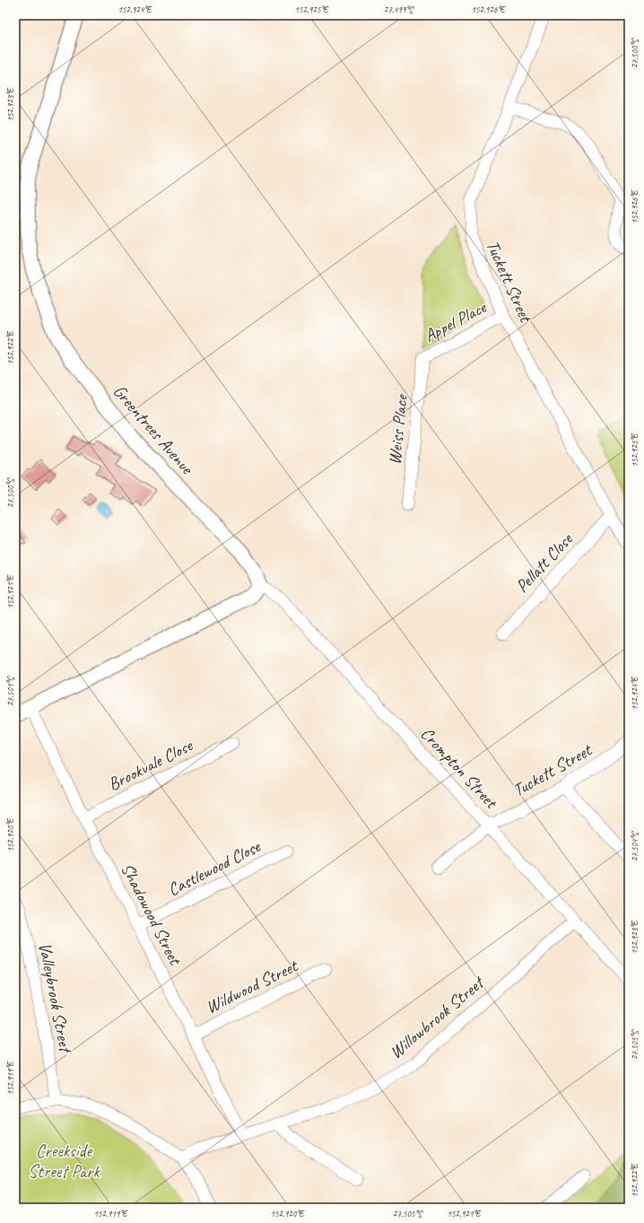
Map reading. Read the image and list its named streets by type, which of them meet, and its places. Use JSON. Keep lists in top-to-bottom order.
{
  "streets": {
    "street": [
      "Tuckett Street",
      "Appel Place",
      "Greentrees Avenue",
      "Weiss Place",
      "Pellatt Close",
      "Brookvale Close",
      "Crompton Street",
      "Castlewood Close",
      "Shadowood Street",
      "Wildwood Street",
      "Valleybrook Street",
      "Willowbrook Street"
    ]
  },
  "crossings": [
    ["Tuckett Street", "Appel Place"],
    ["Tuckett Street", "Pellatt Close"],
    ["Tuckett Street", "Crompton Street"],
    ["Appel Place", "Weiss Place"],
    ["Greentrees Avenue", "Crompton Street"],
    ["Brookvale Close", "Shadowood Street"],
    ["Crompton Street", "Willowbrook Street"],
    ["Castlewood Close", "Shadowood Street"],
    ["Shadowood Street", "Wildwood Street"],
    ["Shadowood Street", "Willowbrook Street"]
  ],
  "parks": ["Creekside Street Park"],
  "coordinates": [
    "152.924°E",
    "152.925°E",
    "27.499°S",
    "152.926°E",
    "27.500°S",
    "152.923°E",
    "152.922°E",
    "152.921°E",
    "27.501°S",
    "152.920°E",
    "27.504°S",
    "27.505°S",
    "152.919°E"
  ]
}
